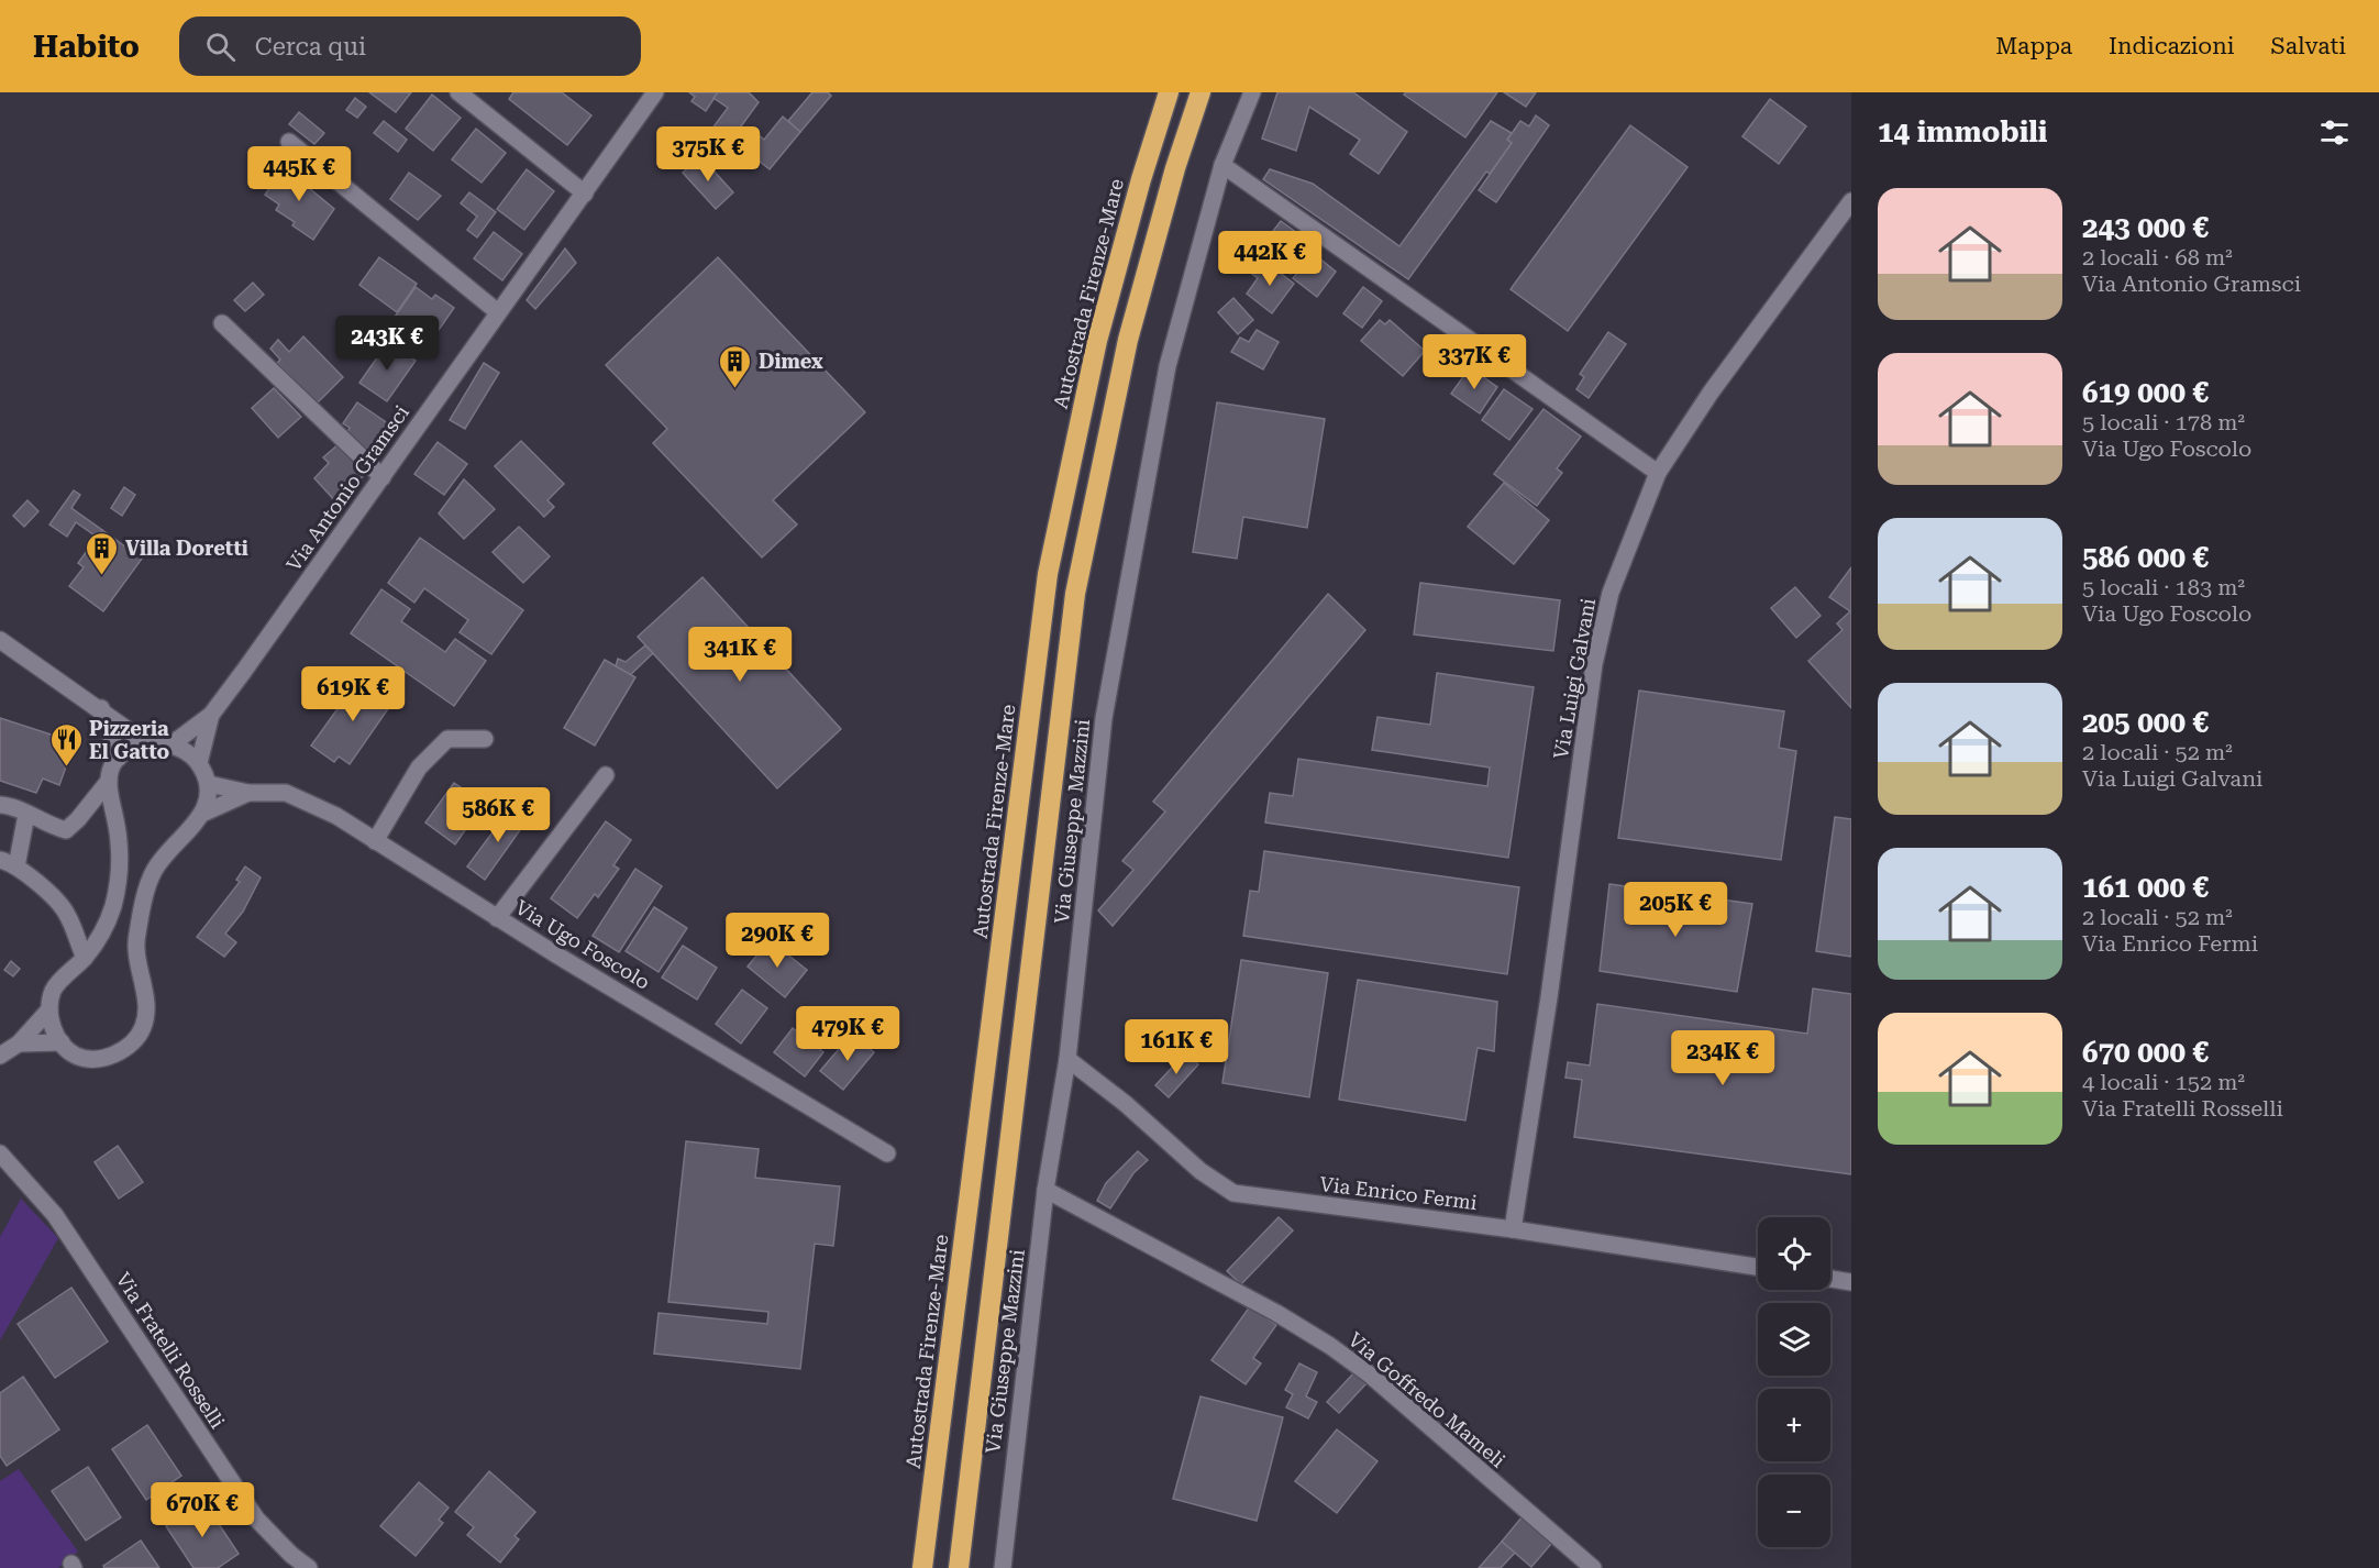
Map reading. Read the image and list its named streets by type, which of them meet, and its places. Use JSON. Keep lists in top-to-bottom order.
{
  "streets": {
    "highway": ["Autostrada Firenze-Mare"],
    "street": [
      "Via Antonio Gramsci",
      "Via Luigi Galvani",
      "Via Giuseppe Mazzini",
      "Via Ugo Foscolo",
      "Via Enrico Fermi",
      "Via Fratelli Rosselli",
      "Via Goffredo Mameli"
    ]
  },
  "crossings": [
    ["Via Luigi Galvani", "Via Enrico Fermi"],
    ["Via Giuseppe Mazzini", "Via Enrico Fermi"],
    ["Via Giuseppe Mazzini", "Via Goffredo Mameli"]
  ],
  "places": {
    "building": ["Dimex", "Villa Doretti"],
    "restaurant": ["Pizzeria El Gatto"]
  },
  "page": {
    "header": "Habito",
    "search": "Cerca qui",
    "nav": ["Mappa", "Indicazioni", "Salvati"],
    "heading": "14 immobili",
    "price": [
      "375K €",
      "445K €",
      "442K €",
      "243K €",
      "337K €",
      "341K €",
      "619K €",
      "586K €",
      "205K €",
      "290K €",
      "479K €",
      "161K €",
      "234K €",
      "670K €"
    ],
    "list": [
      {
        "name": "243 000 €",
        "note": "2 locali · 68 m² · Via Antonio Gramsci"
      },
      {
        "name": "619 000 €",
        "note": "5 locali · 178 m² · Via Ugo Foscolo"
      },
      {
        "name": "586 000 €",
        "note": "5 locali · 183 m² · Via Ugo Foscolo"
      },
      {
        "name": "205 000 €",
        "note": "2 locali · 52 m² · Via Luigi Galvani"
      },
      {
        "name": "161 000 €",
        "note": "2 locali · 52 m² · Via Enrico Fermi"
      },
      {
        "name": "670 000 €",
        "note": "4 locali · 152 m² · Via Fratelli Rosselli"
      }
    ],
    "map_buttons": ["+", "−"]
  }
}
